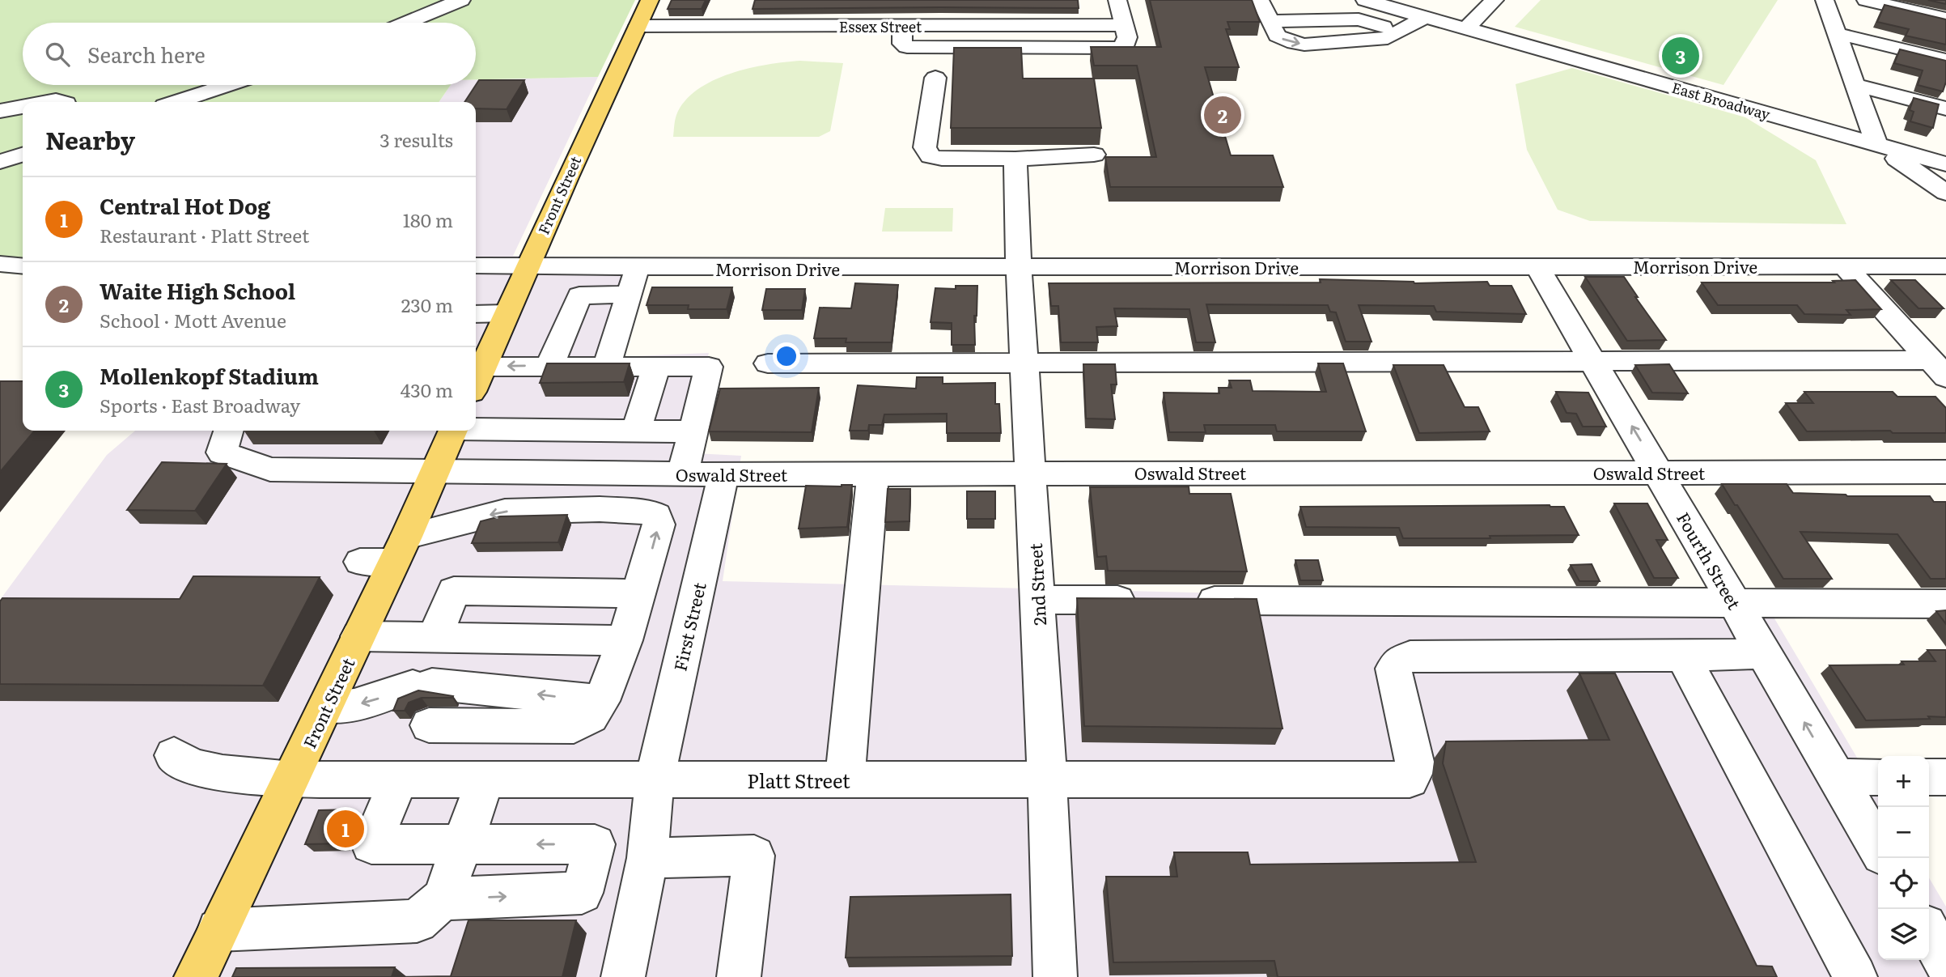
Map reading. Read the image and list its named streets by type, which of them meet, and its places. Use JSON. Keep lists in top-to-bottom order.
{
  "streets": {
    "main road": ["Front Street"],
    "street": [
      "Essex Street",
      "East Broadway",
      "Morrison Drive",
      "Oswald Street",
      "Fourth Street",
      "2nd Street",
      "First Street",
      "Platt Street"
    ]
  },
  "crossings": [
    ["Essex Street", "Front Street"],
    ["Front Street", "Morrison Drive"],
    ["Front Street", "Oswald Street"],
    ["Front Street", "Platt Street"],
    ["Morrison Drive", "Fourth Street"],
    ["Morrison Drive", "2nd Street"],
    ["Oswald Street", "Fourth Street"],
    ["Oswald Street", "2nd Street"],
    ["Oswald Street", "First Street"],
    ["2nd Street", "Platt Street"],
    ["First Street", "Platt Street"]
  ],
  "page": {
    "search": "Search here",
    "pins": ["3", "2", "1"],
    "heading": ["Nearby", "3 results"],
    "list": [
      {
        "mark": "1",
        "name": "Central Hot Dog",
        "note": "Restaurant · Platt Street",
        "value": "180 m"
      },
      {
        "mark": "2",
        "name": "Waite High School",
        "note": "School · Mott Avenue",
        "value": "230 m"
      },
      {
        "mark": "3",
        "name": "Mollenkopf Stadium",
        "note": "Sports · East Broadway",
        "value": "430 m"
      }
    ],
    "map_buttons": ["+", "−"]
  }
}
